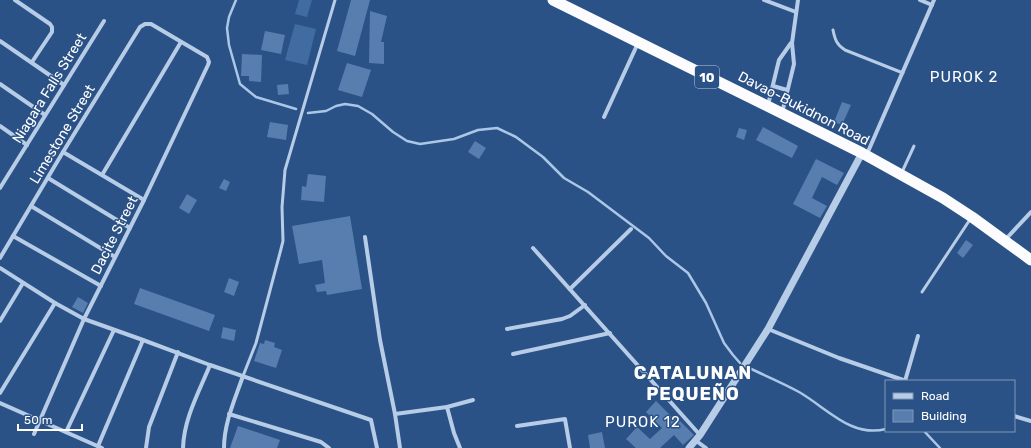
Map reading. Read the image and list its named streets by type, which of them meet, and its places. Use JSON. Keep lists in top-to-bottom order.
{
  "streets": {
    "highway": ["10", "Davao-Bukidnon Road"],
    "street": ["Niagara Falls Street", "Limestone Street", "Dacite Street"]
  },
  "crossings": [
    ["Limestone Street", "Dacite Street"]
  ],
  "districts": ["PUROK 2", "CATALUNAN PEQUEÑO", "PUROK 12"],
  "legend": ["Road", "Building"],
  "scale_bar": "50 m"
}
